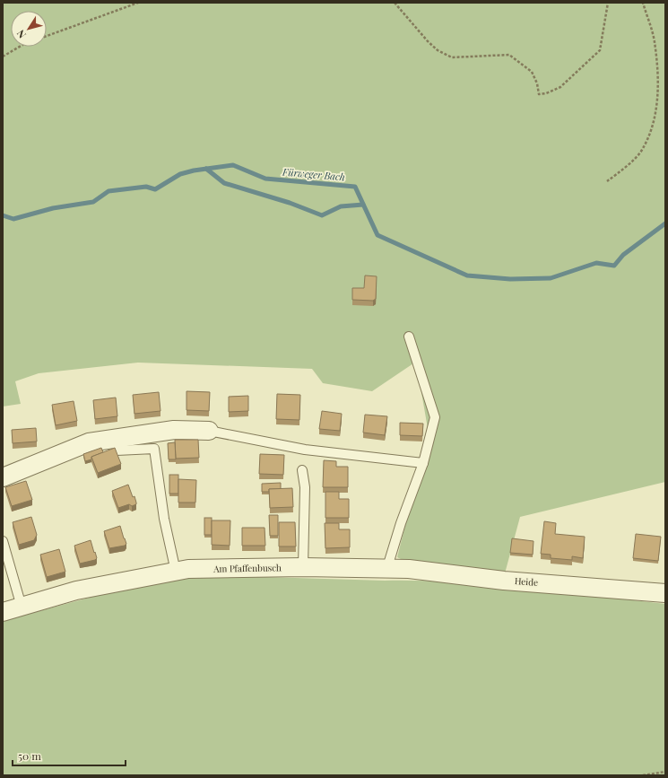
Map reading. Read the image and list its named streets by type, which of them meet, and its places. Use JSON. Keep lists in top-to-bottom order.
{
  "streets": {
    "street": ["Am Pfaffenbusch", "Heide"]
  },
  "crossings": [
    ["Am Pfaffenbusch", "Heide"]
  ],
  "water": ["Fürweger Bach"],
  "scale_bar": "50 m",
  "north": "bottom left"
}
